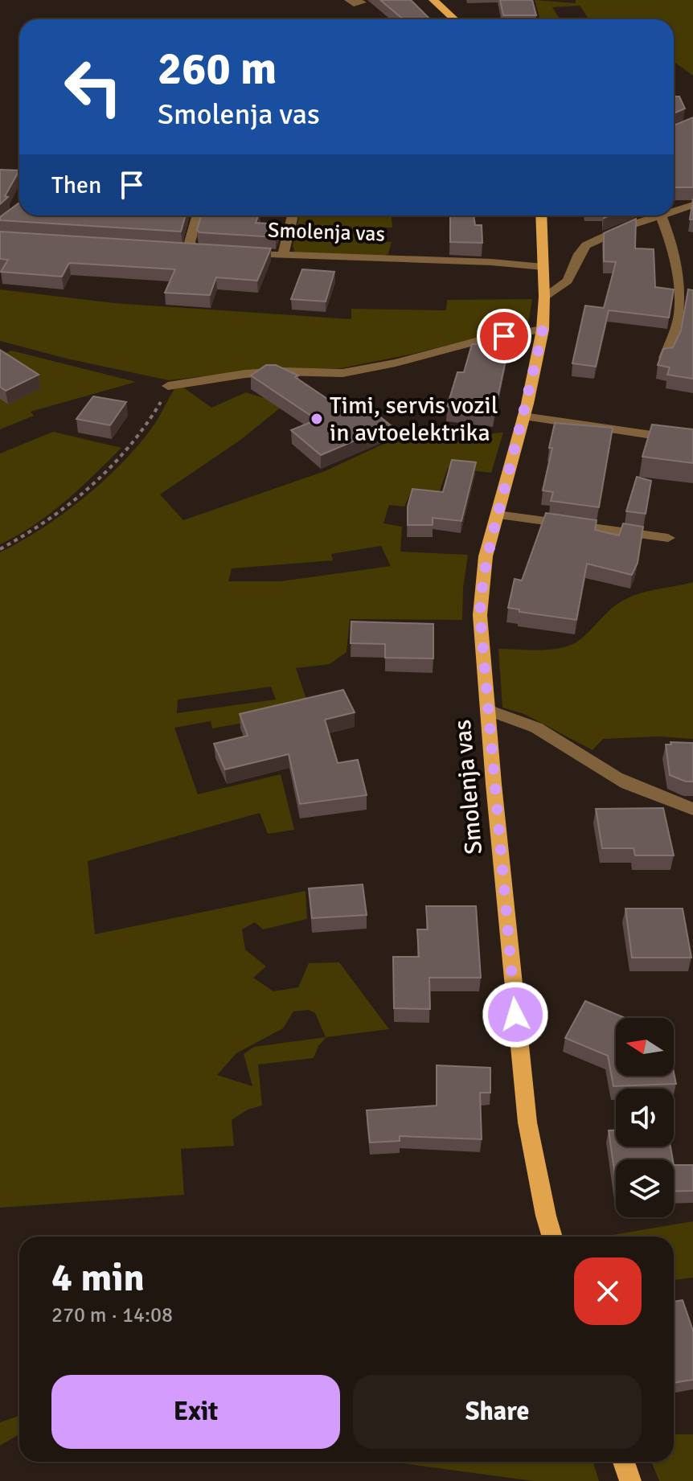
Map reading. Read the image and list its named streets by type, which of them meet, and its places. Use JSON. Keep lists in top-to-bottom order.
{
  "streets": {
    "main road": ["Smolenja vas"]
  },
  "places": ["Timi, servis vozil in avtoelektrika"],
  "north": "left",
  "page": {
    "turn": ["260 m", "Smolenja vas"],
    "then": "Then",
    "heading": ["4 min", "270 m · 14:08"],
    "buttons": ["Exit", "Share"]
  }
}
